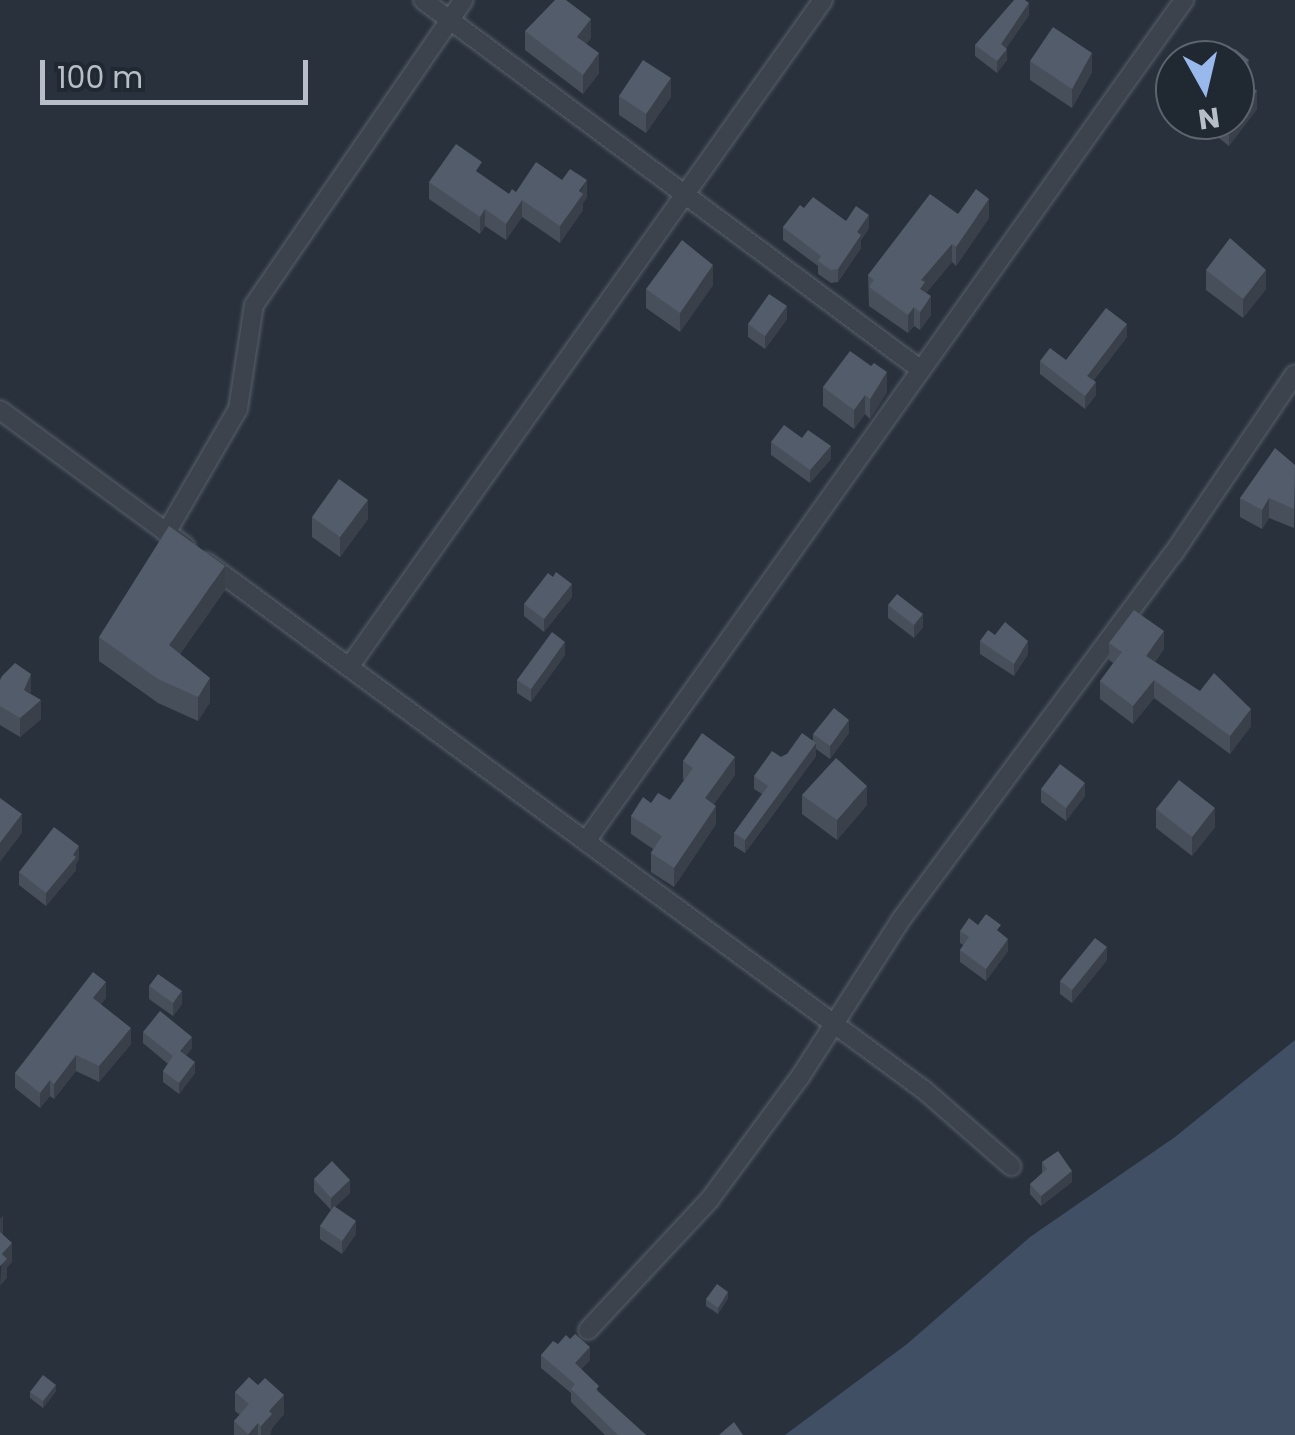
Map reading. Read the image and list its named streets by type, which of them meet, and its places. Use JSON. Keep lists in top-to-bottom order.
{
  "scale_bar": "100 m",
  "north": "bottom"
}
